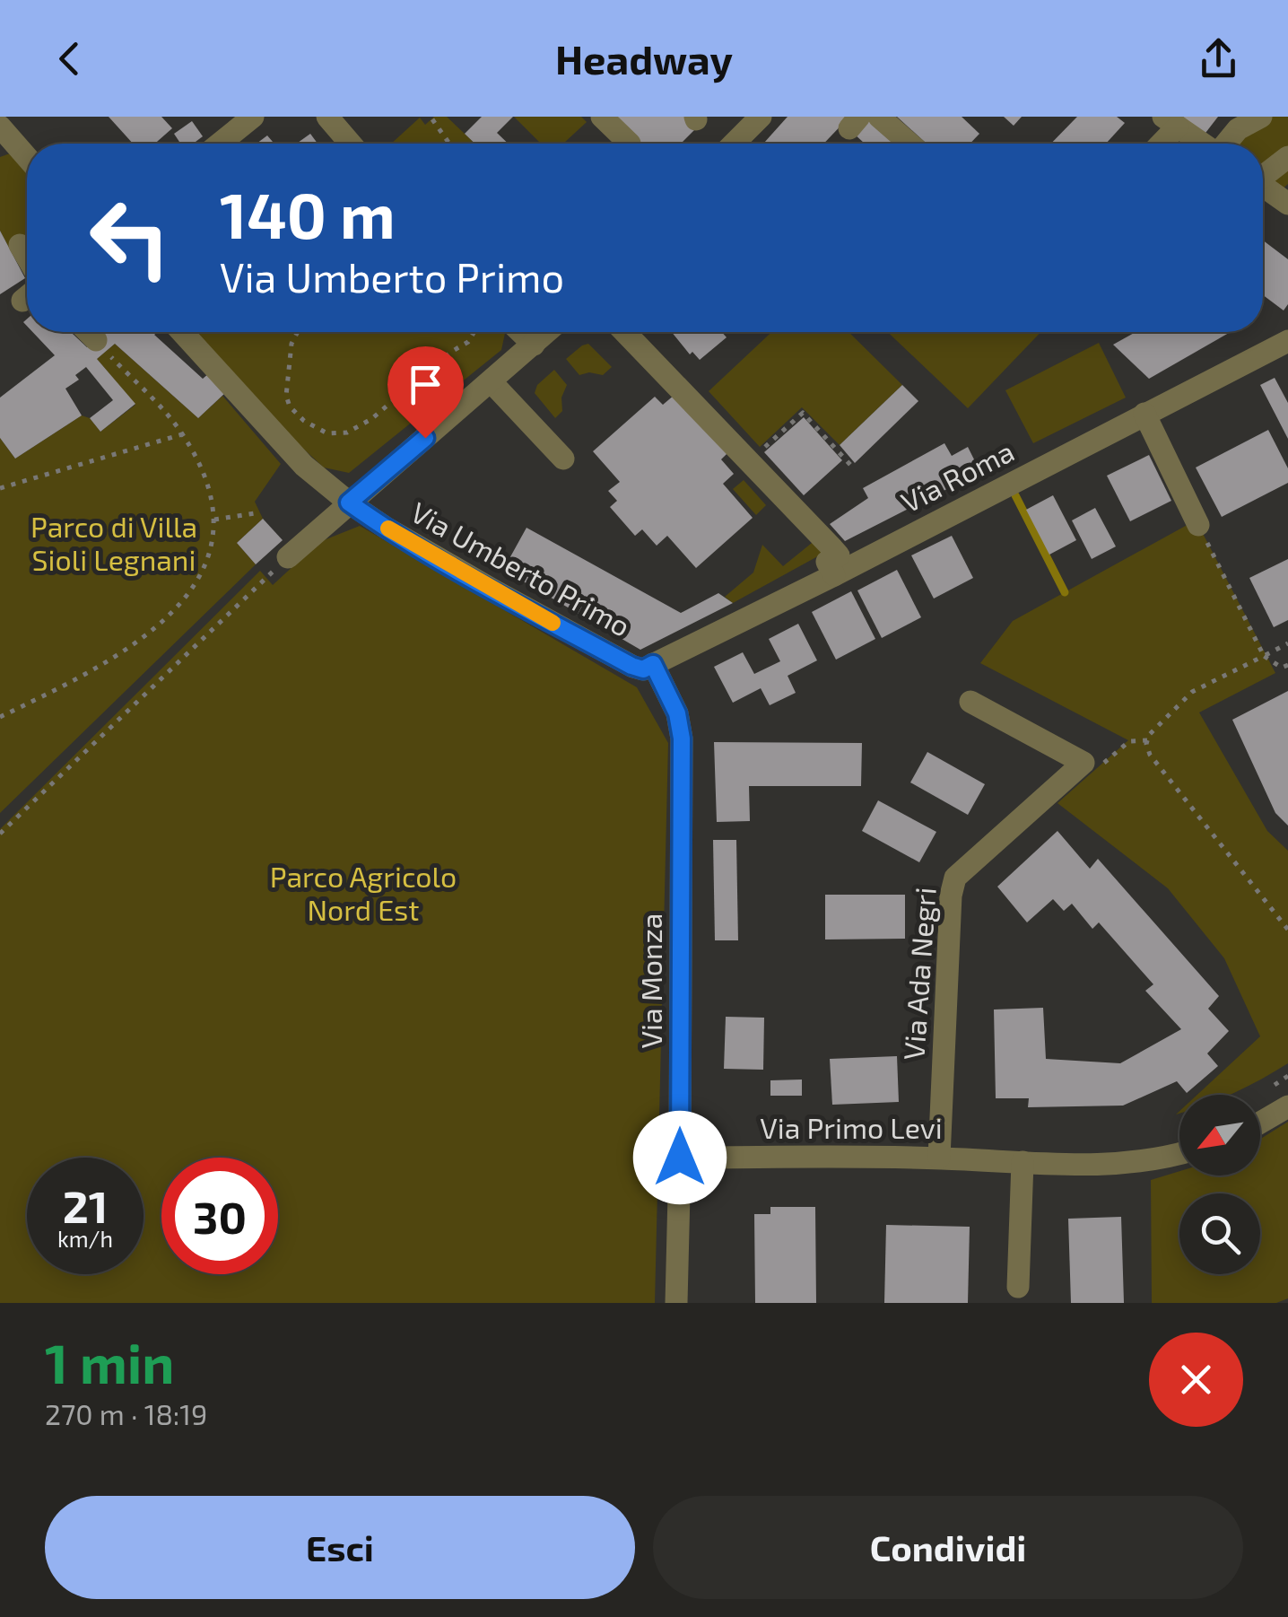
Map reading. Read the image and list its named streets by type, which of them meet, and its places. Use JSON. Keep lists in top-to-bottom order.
{
  "streets": {
    "street": [
      "Via Roma",
      "Via Umberto Primo",
      "Via Ada Negri",
      "Via Monza",
      "Via Primo Levi"
    ]
  },
  "crossings": [
    ["Via Roma", "Via Umberto Primo"],
    ["Via Roma", "Via Monza"],
    ["Via Umberto Primo", "Via Monza"],
    ["Via Ada Negri", "Via Primo Levi"],
    ["Via Monza", "Via Primo Levi"]
  ],
  "parks": ["Parco di Villa Sioli Legnani", "Parco Agricolo Nord Est"],
  "north": "bottom left",
  "page": {
    "header": "Headway",
    "turn": ["140 m", "Via Umberto Primo"],
    "speed": "21 km/h",
    "limit": "30",
    "heading": ["1 min", "270 m · 18:19"],
    "buttons": ["Esci", "Condividi"]
  }
}
